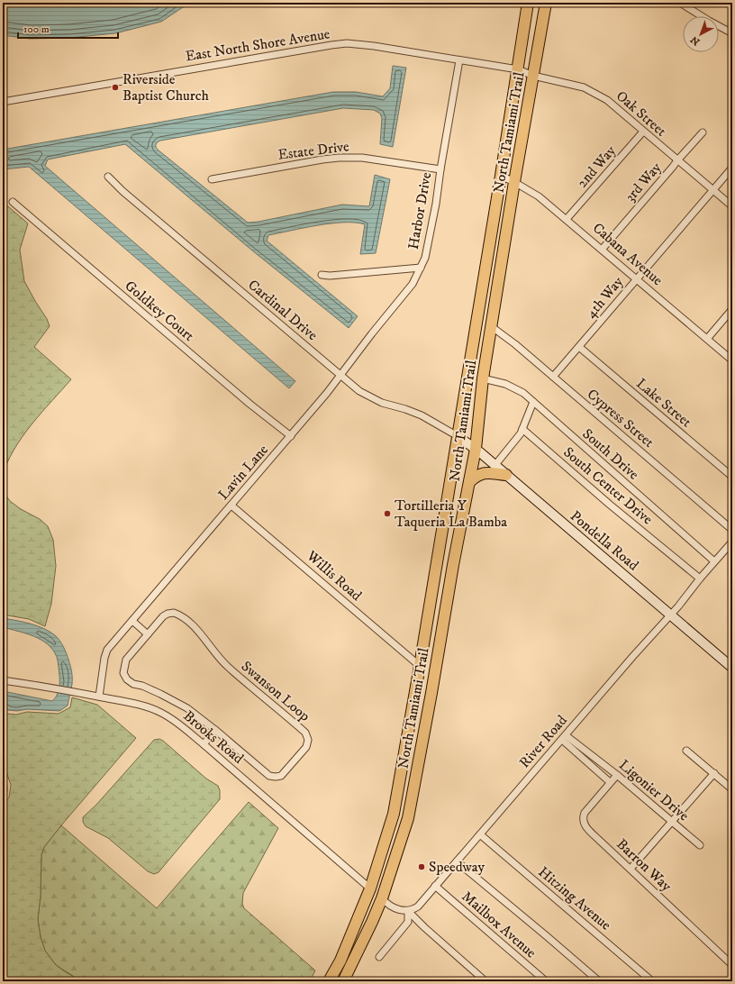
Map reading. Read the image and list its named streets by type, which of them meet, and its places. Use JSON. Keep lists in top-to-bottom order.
{
  "streets": {
    "main road": ["North Tamiami Trail", "Pondella Road"],
    "street": [
      "East North Shore Avenue",
      "Oak Street",
      "Estate Drive",
      "2nd Way",
      "3rd Way",
      "Harbor Drive",
      "Cabana Avenue",
      "4th Way",
      "Cardinal Drive",
      "Goldkey Court",
      "Lake Street",
      "Cypress Street",
      "South Drive",
      "Lavin Lane",
      "South Center Drive",
      "Willis Road",
      "Swanson Loop",
      "Brooks Road",
      "River Road",
      "Ligonier Drive",
      "Barron Way",
      "Hitzing Avenue",
      "Mailbox Avenue"
    ]
  },
  "crossings": [
    ["East North Shore Avenue", "Oak Street"],
    ["East North Shore Avenue", "North Tamiami Trail"],
    ["East North Shore Avenue", "Harbor Drive"],
    ["Oak Street", "North Tamiami Trail"],
    ["Oak Street", "2nd Way"],
    ["Oak Street", "3rd Way"],
    ["Oak Street", "4th Way"],
    ["North Tamiami Trail", "Cabana Avenue"],
    ["North Tamiami Trail", "Cardinal Drive"],
    ["North Tamiami Trail", "Cypress Street"],
    ["North Tamiami Trail", "South Drive"],
    ["North Tamiami Trail", "Pondella Road"],
    ["North Tamiami Trail", "Willis Road"],
    ["North Tamiami Trail", "Brooks Road"],
    ["Estate Drive", "Harbor Drive"],
    ["2nd Way", "Cabana Avenue"],
    ["3rd Way", "Cabana Avenue"],
    ["Harbor Drive", "Lavin Lane"],
    ["Cabana Avenue", "4th Way"],
    ["4th Way", "Lake Street"],
    ["4th Way", "Cypress Street"],
    ["Cardinal Drive", "Lavin Lane"],
    ["Cardinal Drive", "Pondella Road"],
    ["Goldkey Court", "Lavin Lane"],
    ["South Drive", "River Road"],
    ["Lavin Lane", "Willis Road"],
    ["Lavin Lane", "Brooks Road"],
    ["South Center Drive", "River Road"],
    ["Pondella Road", "River Road"],
    ["River Road", "Ligonier Drive"],
    ["River Road", "Hitzing Avenue"],
    ["River Road", "Mailbox Avenue"],
    ["Ligonier Drive", "Barron Way"]
  ],
  "places": ["Riverside Baptist Church", "Tortilleria Y Taqueria La Bamba", "Speedway"],
  "scale_bar": "100 m",
  "north": "bottom left"
}
